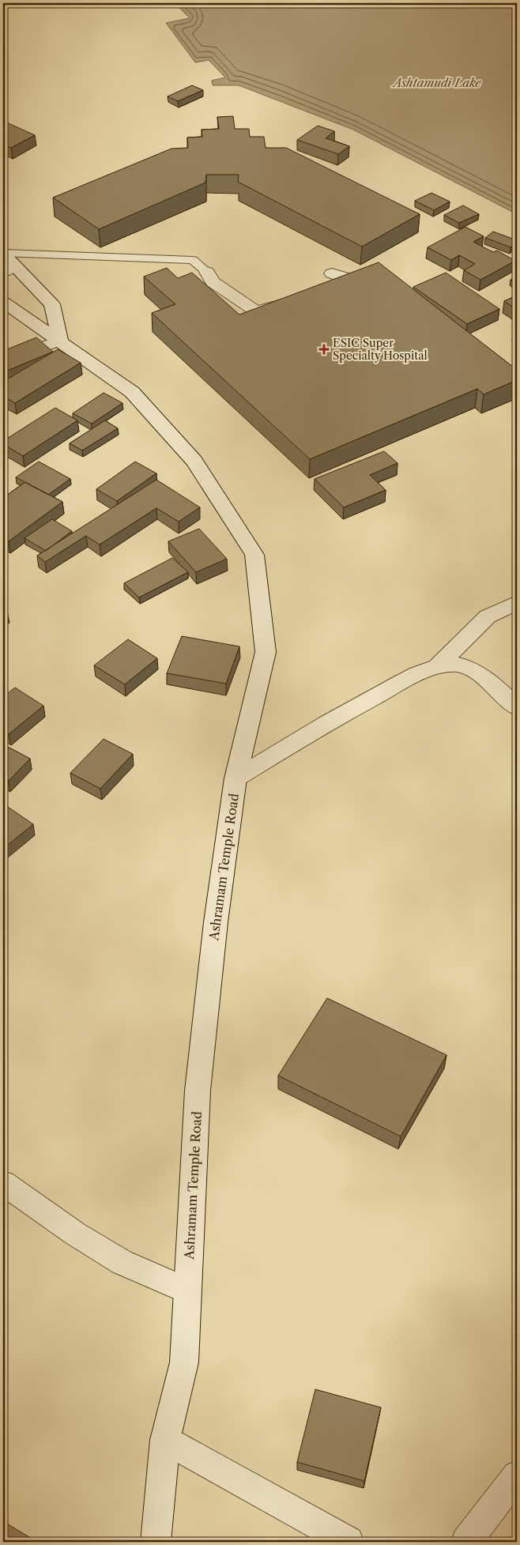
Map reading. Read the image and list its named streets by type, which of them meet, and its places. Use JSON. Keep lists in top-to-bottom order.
{
  "streets": {
    "street": ["Ashramam Temple Road"]
  },
  "water": ["Ashtamudi Lake"],
  "places": {
    "health": ["ESIC Super Specialty Hospital"]
  }
}
